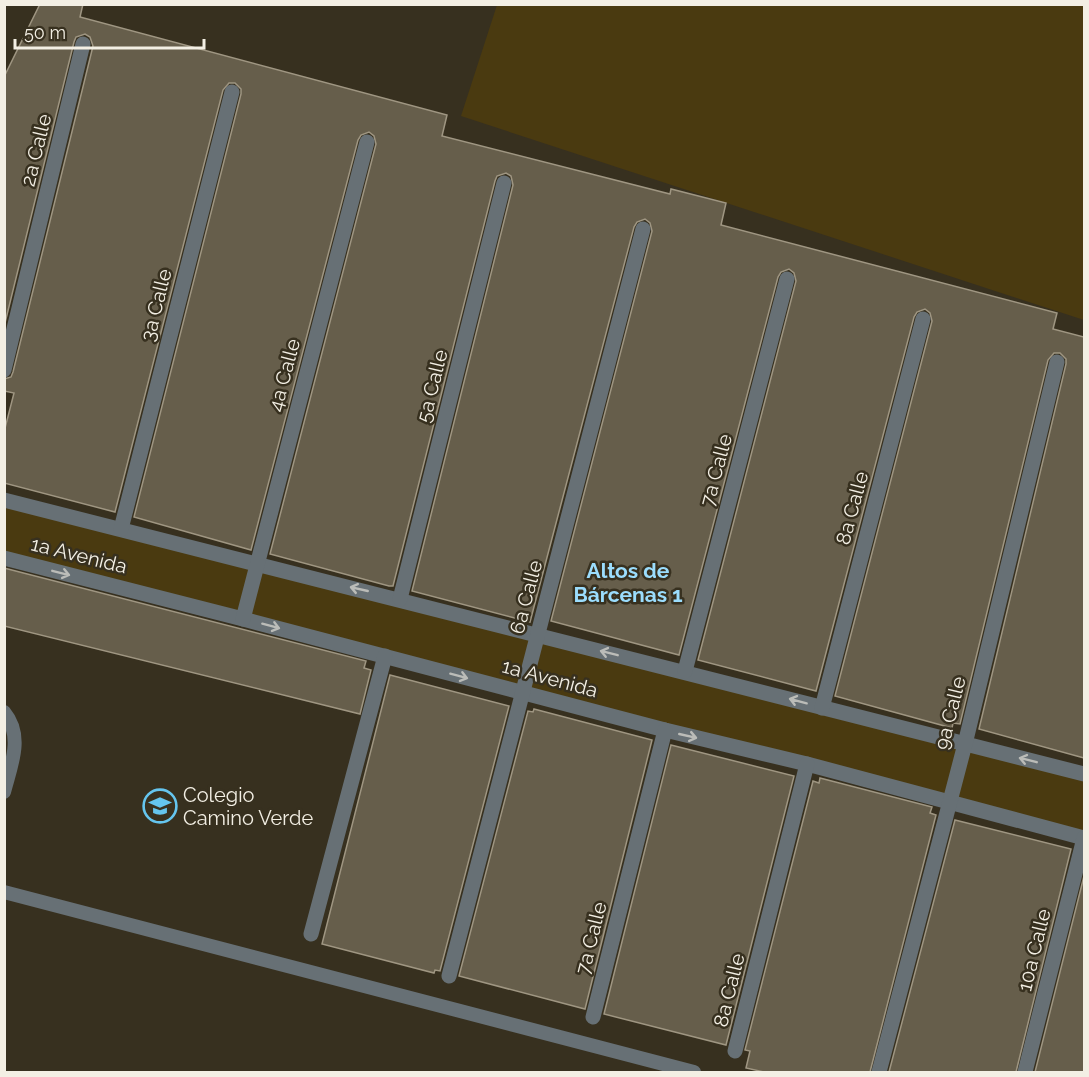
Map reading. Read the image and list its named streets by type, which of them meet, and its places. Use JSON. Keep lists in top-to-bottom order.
{
  "streets": {
    "street": [
      "2a Calle",
      "3a Calle",
      "4a Calle",
      "5a Calle",
      "7a Calle",
      "8a Calle",
      "1a Avenida",
      "6a Calle",
      "9a Calle",
      "10a Calle"
    ]
  },
  "crossings": [
    ["3a Calle", "1a Avenida"],
    ["4a Calle", "1a Avenida"],
    ["5a Calle", "1a Avenida"],
    ["7a Calle", "1a Avenida"],
    ["8a Calle", "1a Avenida"],
    ["1a Avenida", "6a Calle"],
    ["1a Avenida", "9a Calle"],
    ["1a Avenida", "10a Calle"]
  ],
  "districts": ["Altos de Bárcenas 1"],
  "places": {
    "school or university": ["Colegio Camino Verde"]
  },
  "scale_bar": "50 m"
}
